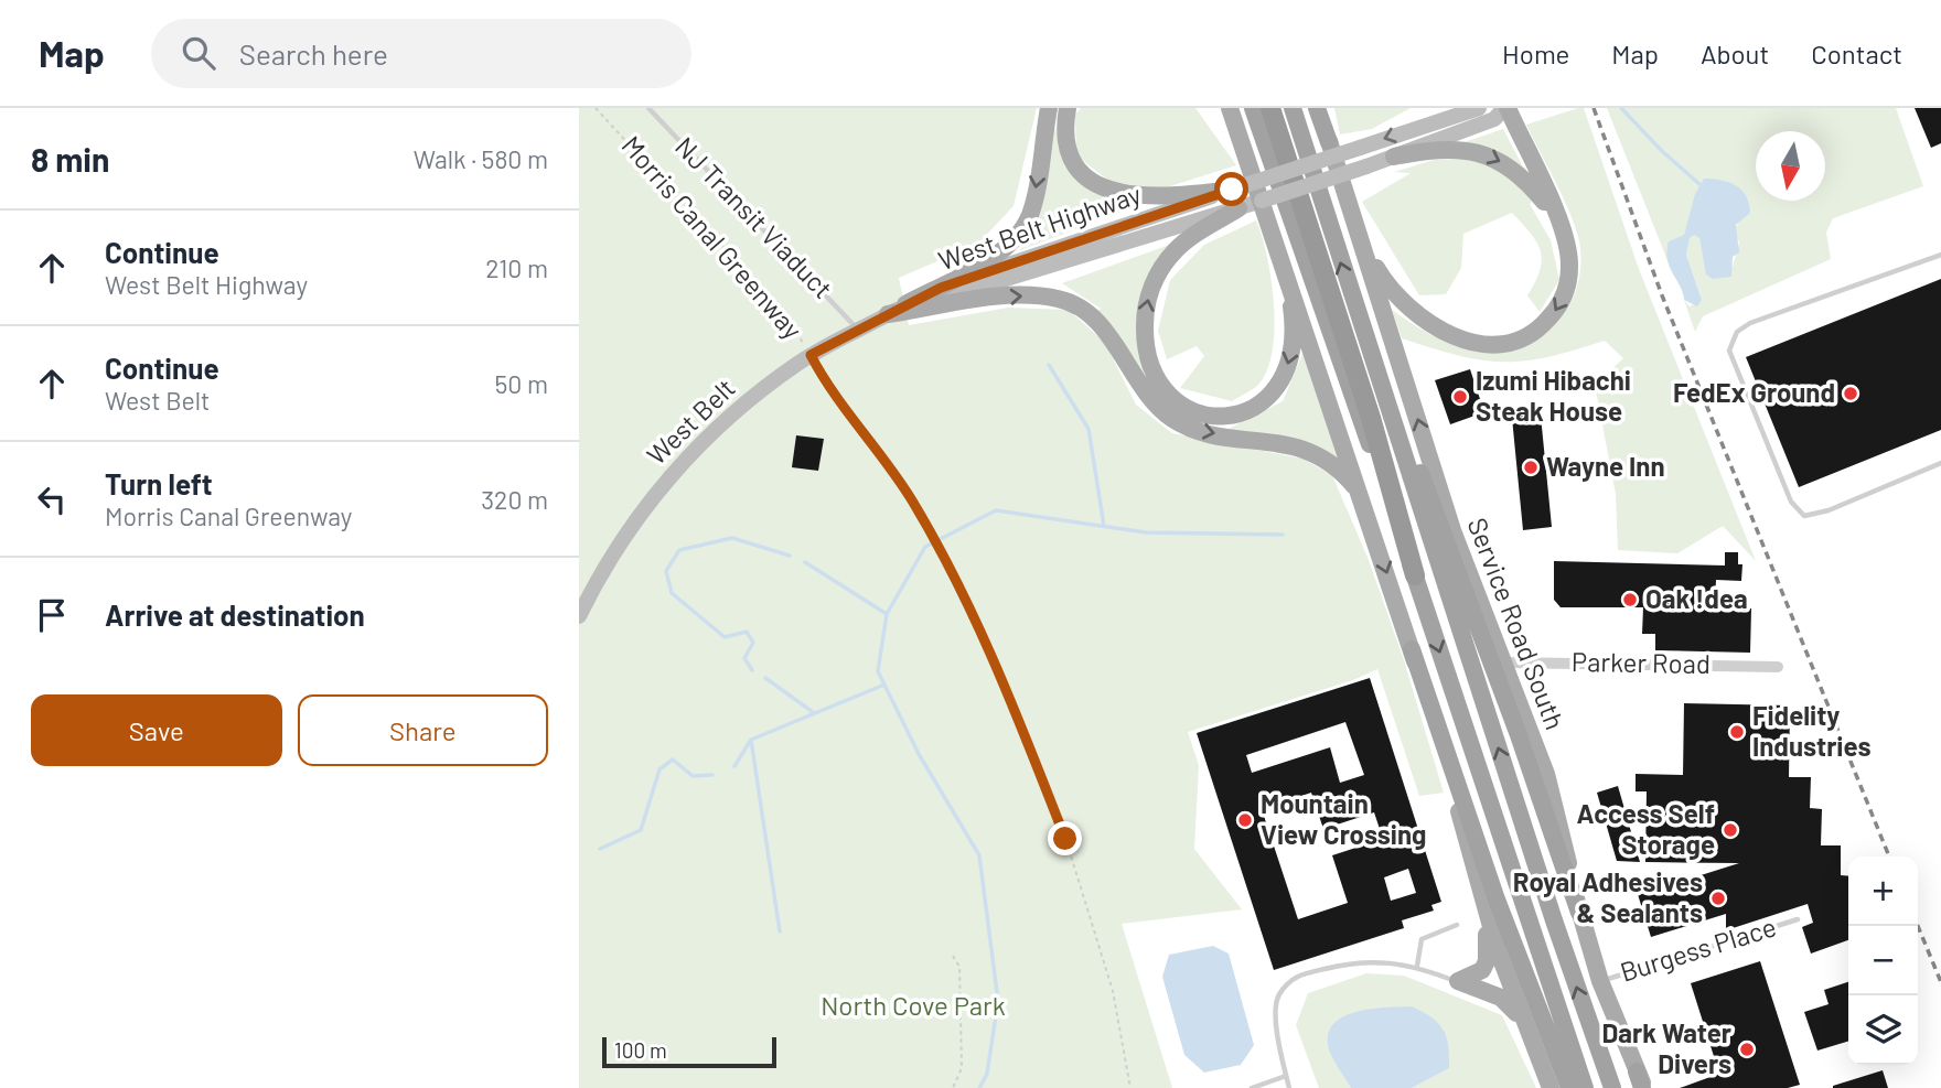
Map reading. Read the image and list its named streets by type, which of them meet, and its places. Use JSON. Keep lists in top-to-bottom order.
{
  "streets": {
    "main road": ["West Belt Highway", "West Belt", "Service Road South"],
    "street": ["Parker Road"],
    "lane": ["NJ Transit Viaduct", "Burgess Place"],
    "path": ["Morris Canal Greenway"]
  },
  "crossings": [
    ["NJ Transit Viaduct", "West Belt"],
    ["West Belt Highway", "West Belt"],
    ["Morris Canal Greenway", "West Belt"],
    ["Service Road South", "Parker Road"],
    ["Service Road South", "Burgess Place"]
  ],
  "parks": ["North Cove Park"],
  "places": [
    "FedEx Ground",
    "Izumi Hibachi Steak House",
    "Wayne Inn",
    "Oak !dea",
    "Fidelity Industries",
    "Mountain View Crossing",
    "Access Self Storage",
    "Royal Adhesives & Sealants",
    "Dark Water Divers"
  ],
  "scale_bar": "100 m",
  "north": "bottom",
  "page": {
    "header": "Map",
    "search": "Search here",
    "nav": [
      "Home",
      "Map",
      "About",
      "Contact"
    ],
    "heading": ["8 min", "Walk · 580 m"],
    "list": [
      ["Continue", "West Belt Highway", "210 m"],
      ["Continue", "West Belt", "50 m"],
      ["Turn left", "Morris Canal Greenway", "320 m"],
      "Arrive at destination"
    ],
    "buttons": ["Save", "Share"],
    "map_buttons": ["+", "−"],
    "scale": "100 m"
  }
}
